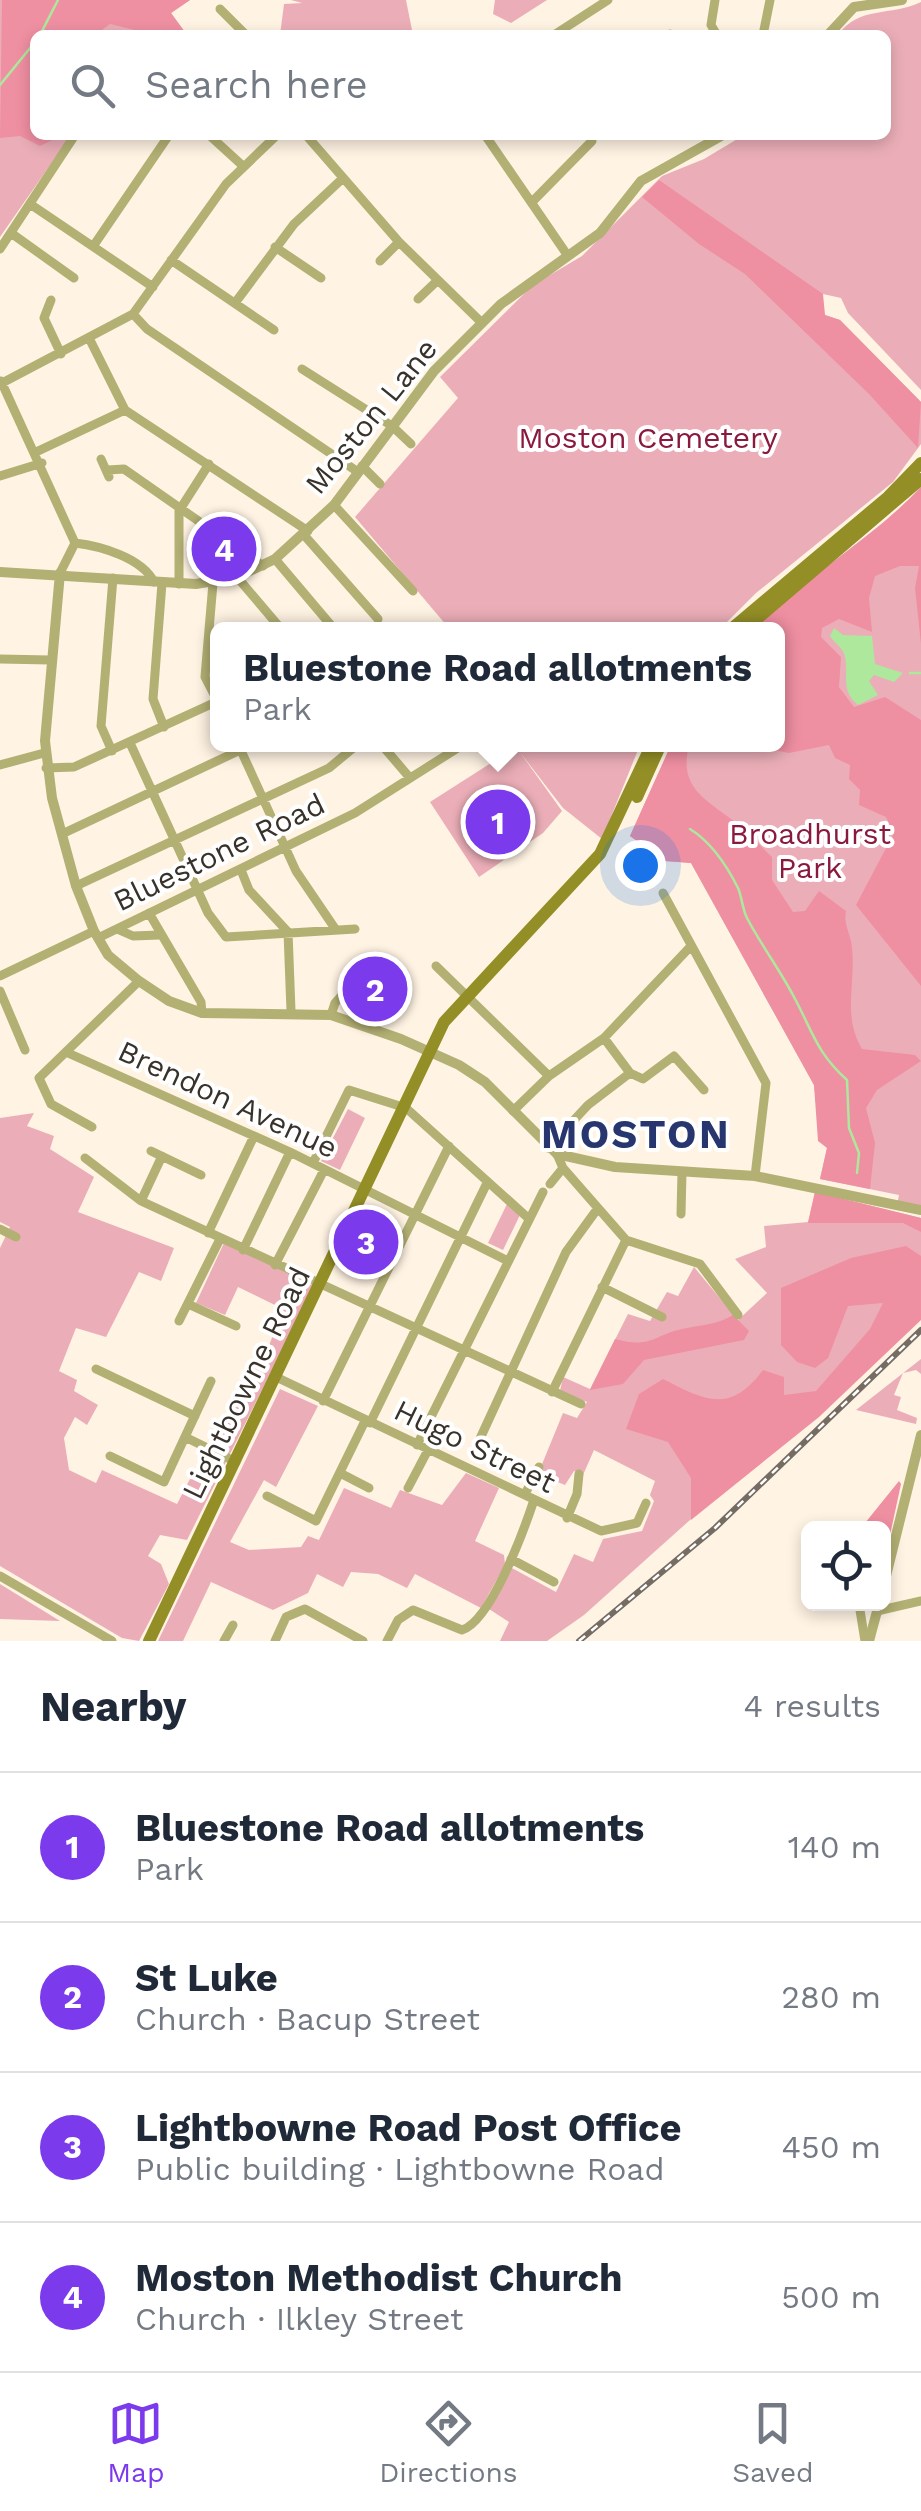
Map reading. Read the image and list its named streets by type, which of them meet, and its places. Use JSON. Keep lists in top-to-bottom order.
{
  "streets": {
    "main road": ["Lightbowne Road"],
    "street": [
      "Moston Lane",
      "Bluestone Road",
      "Brendon Avenue",
      "Hugo Street"
    ]
  },
  "crossings": [
    ["Brendon Avenue", "Lightbowne Road"],
    ["Lightbowne Road", "Hugo Street"]
  ],
  "districts": ["MOSTON"],
  "parks": ["Moston Cemetery", "Broadhurst Park"],
  "page": {
    "search": "Search here",
    "pins": [
      "4",
      "1",
      "2",
      "3"
    ],
    "popup": ["Bluestone Road allotments", "Park"],
    "heading": ["Nearby", "4 results"],
    "list": [
      {
        "mark": "1",
        "name": "Bluestone Road allotments",
        "note": "Park",
        "value": "140 m"
      },
      {
        "mark": "2",
        "name": "St Luke",
        "note": "Church · Bacup Street",
        "value": "280 m"
      },
      {
        "mark": "3",
        "name": "Lightbowne Road Post Office",
        "note": "Public building · Lightbowne Road",
        "value": "450 m"
      },
      {
        "mark": "4",
        "name": "Moston Methodist Church",
        "note": "Church · Ilkley Street",
        "value": "500 m"
      }
    ],
    "nav": ["Map", "Directions", "Saved"]
  }
}
